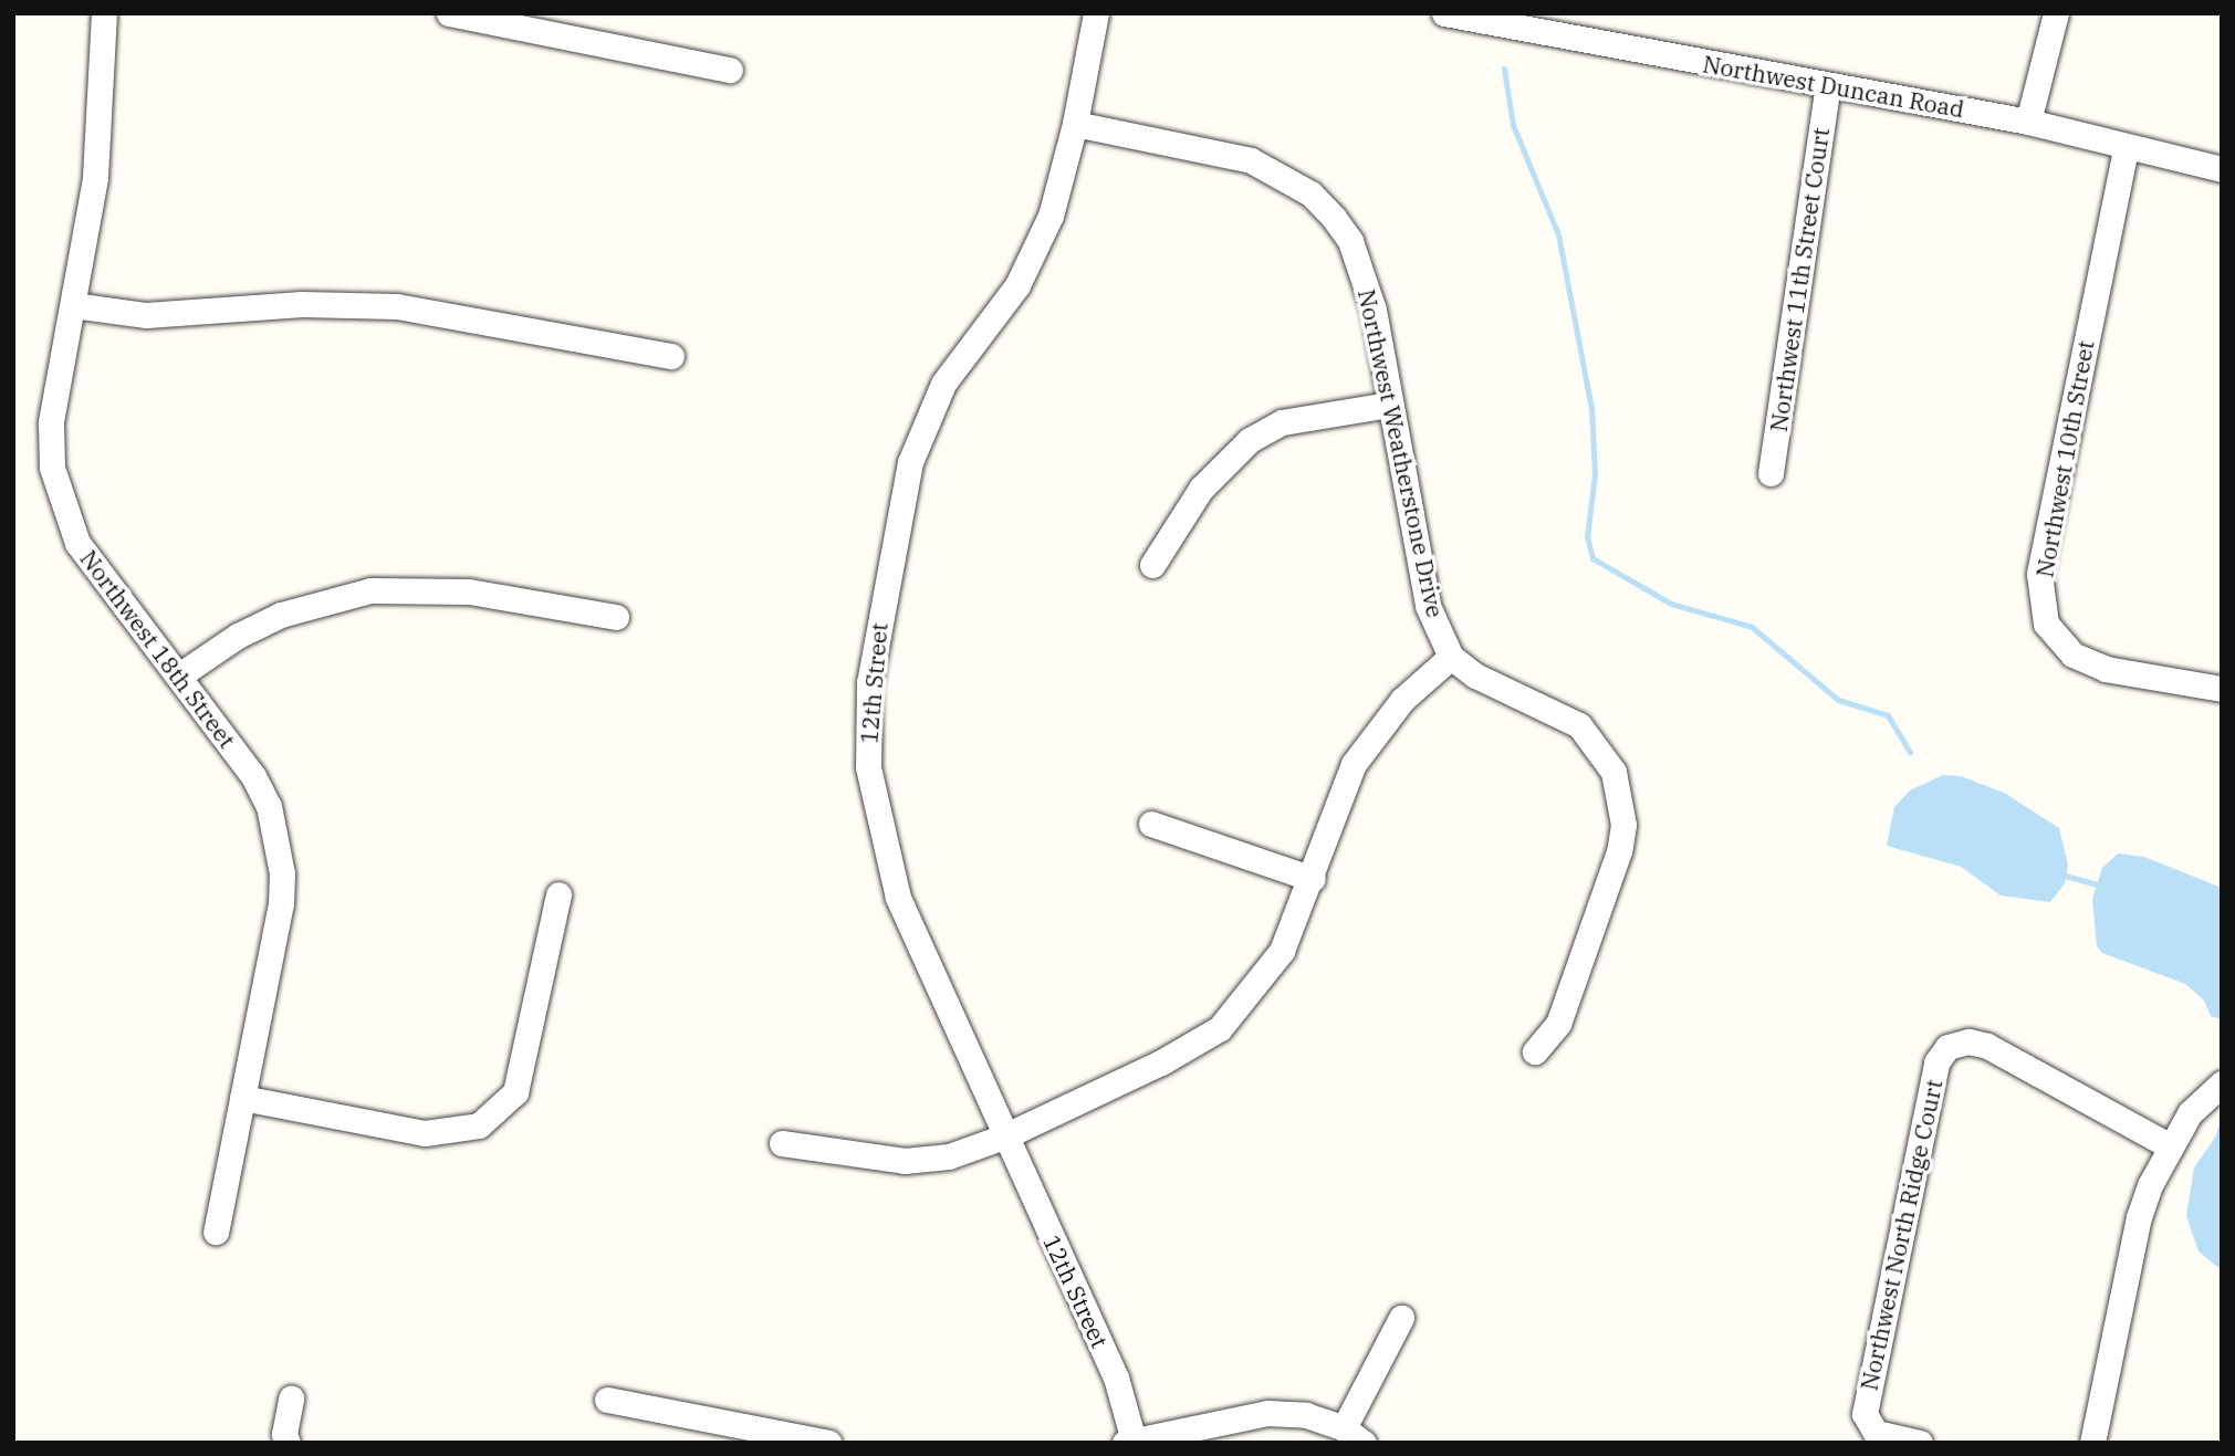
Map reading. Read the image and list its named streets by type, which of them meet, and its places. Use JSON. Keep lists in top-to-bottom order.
{
  "streets": {
    "street": [
      "Northwest Duncan Road",
      "Northwest 11th Street Court",
      "Northwest Weatherstone Drive",
      "Northwest 10th Street",
      "Northwest 18th Street",
      "12th Street",
      "Northwest North Ridge Court"
    ]
  },
  "crossings": [
    ["Northwest Duncan Road", "Northwest 11th Street Court"],
    ["Northwest Duncan Road", "Northwest 10th Street"],
    ["Northwest Weatherstone Drive", "12th Street"]
  ]
}
